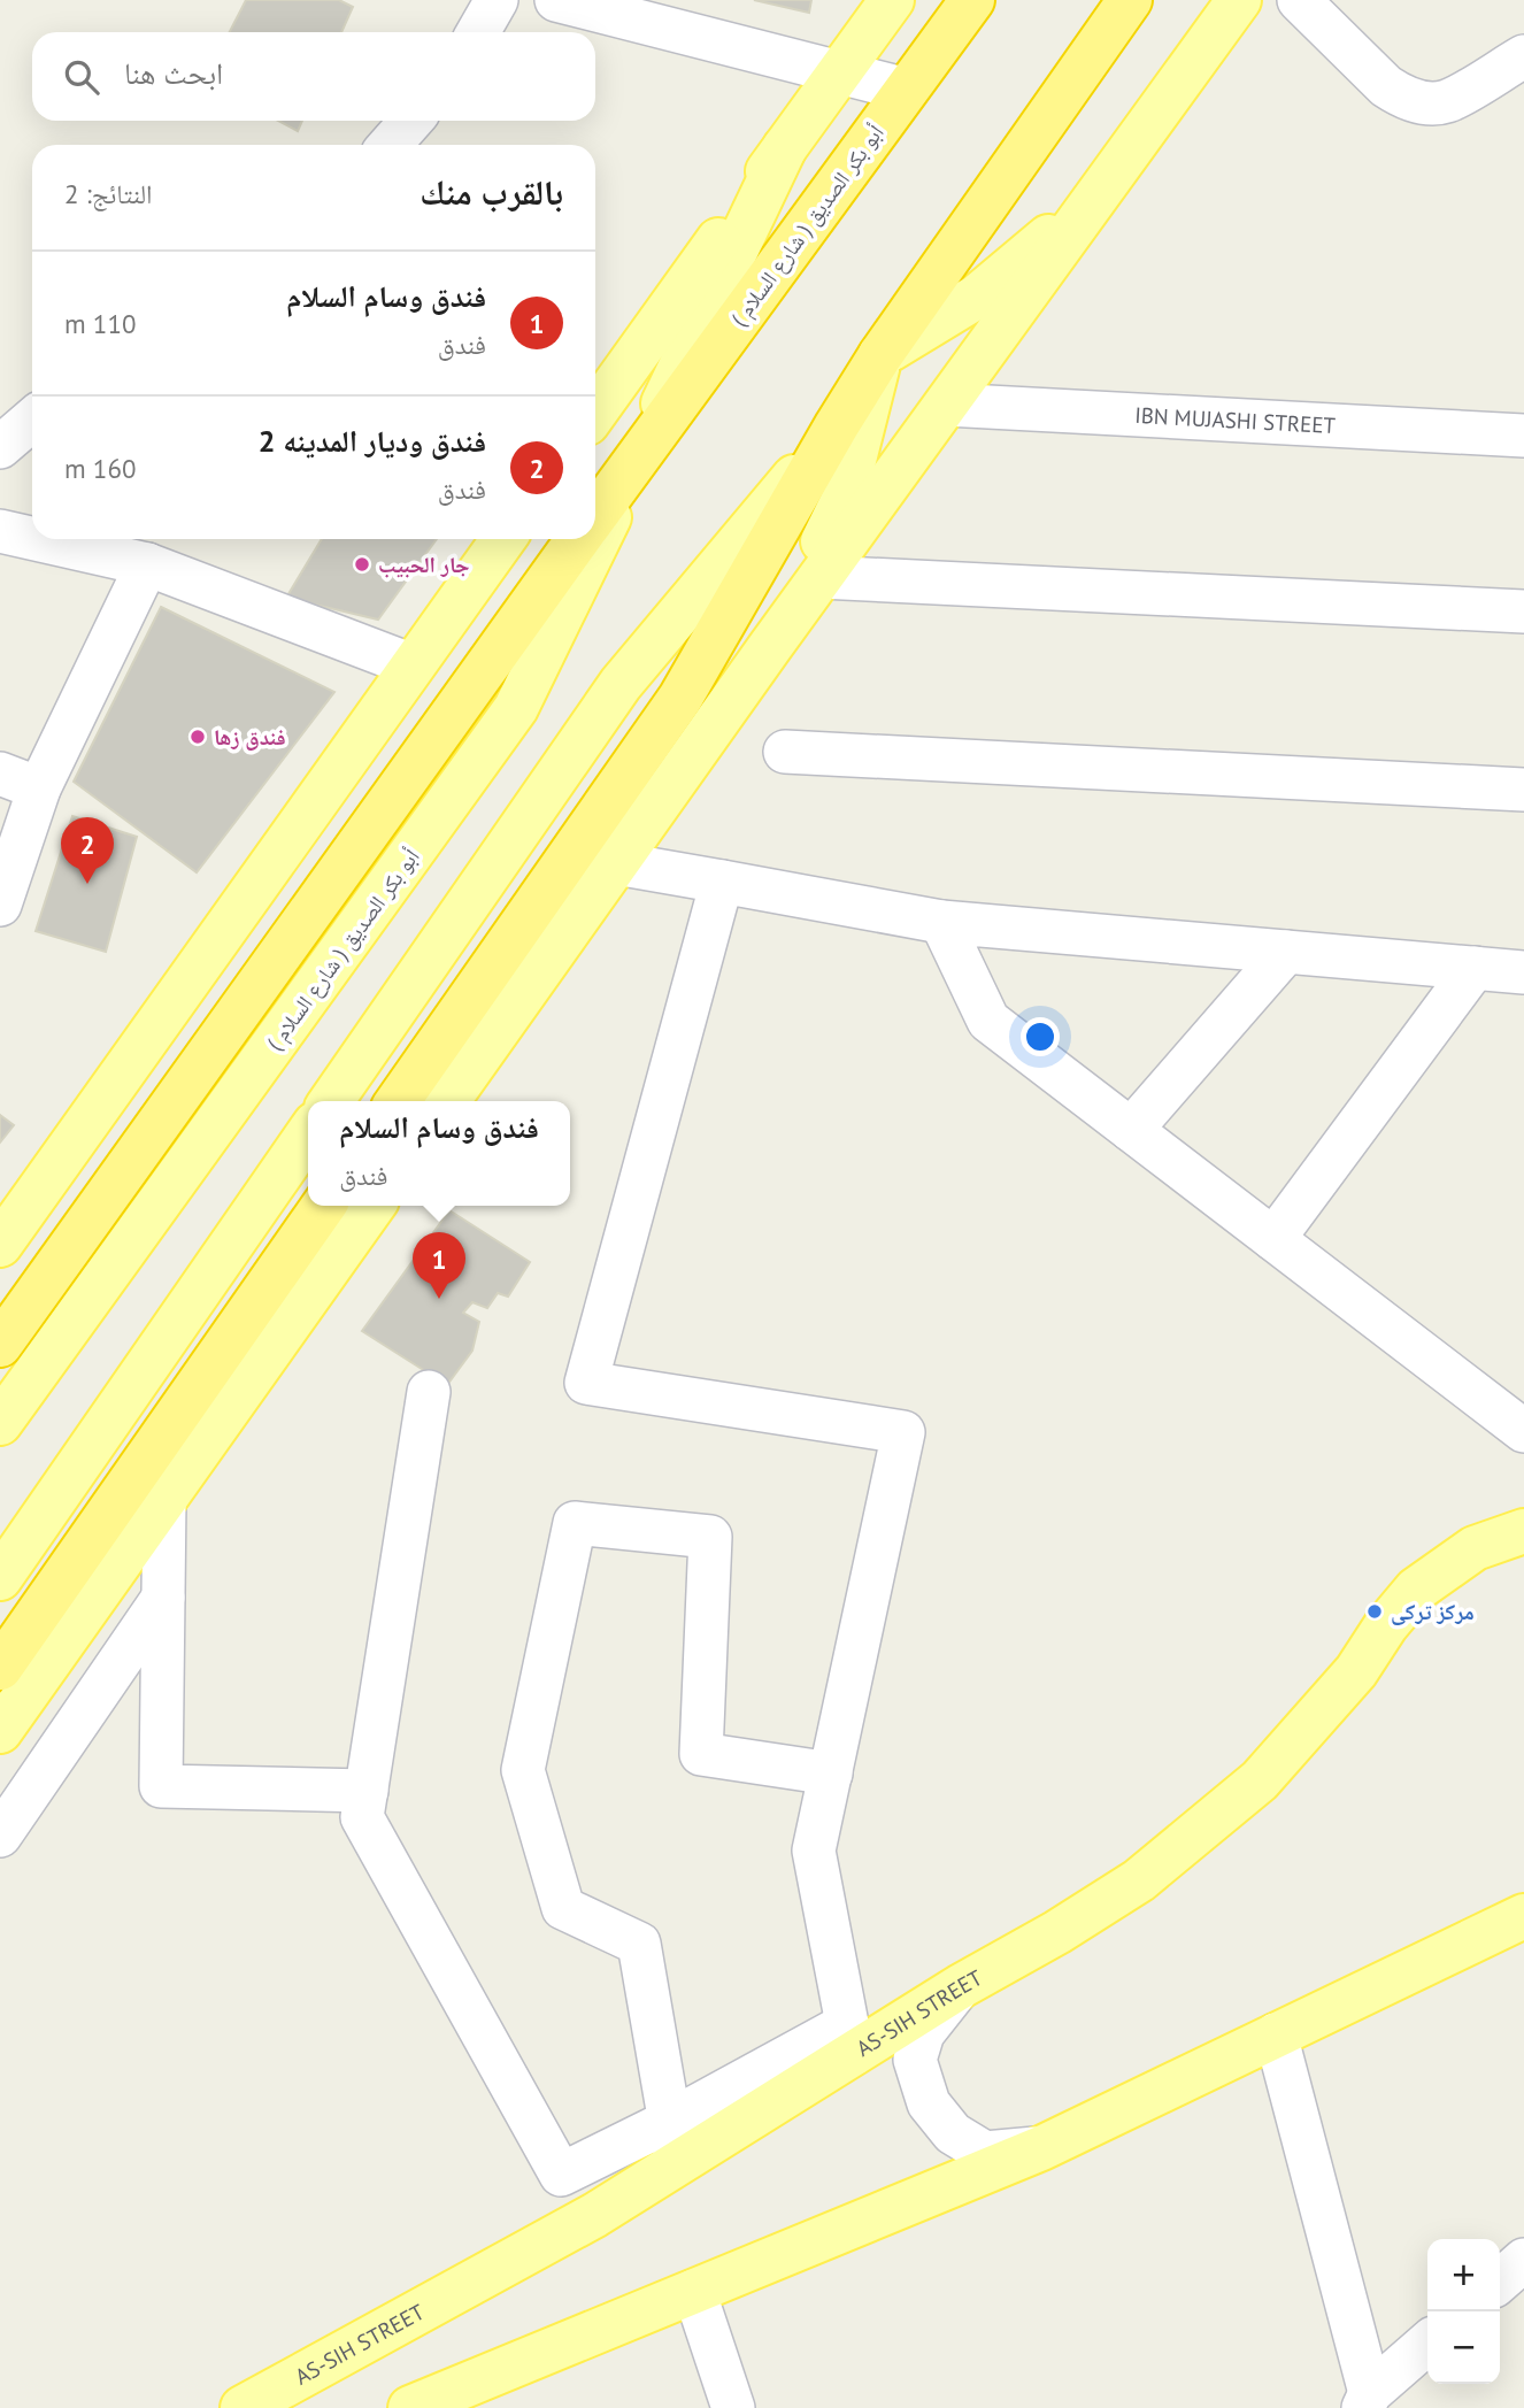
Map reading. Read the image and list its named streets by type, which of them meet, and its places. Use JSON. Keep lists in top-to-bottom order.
{
  "streets": {
    "highway": ["( شارع السلام ) أبو بكر الصديق"],
    "main road": ["AS-SIH STREET"],
    "street": ["IBN MUJASHI STREET"]
  },
  "places": ["جار الحبيب", "فندق زها", "مركز تركى"],
  "page": {
    "search": "ابحث هنا",
    "heading": ["بالقرب منك", "النتائج: 2"],
    "list": [
      {
        "mark": "1",
        "name": "فندق وسام السلام",
        "note": "فندق",
        "value": "110 m"
      },
      {
        "mark": "2",
        "name": "فندق وديار المدينه 2",
        "note": "فندق",
        "value": "160 m"
      }
    ],
    "pins": ["2", "1"],
    "popup": ["فندق وسام السلام", "فندق"],
    "map_buttons": ["+", "−"]
  }
}
